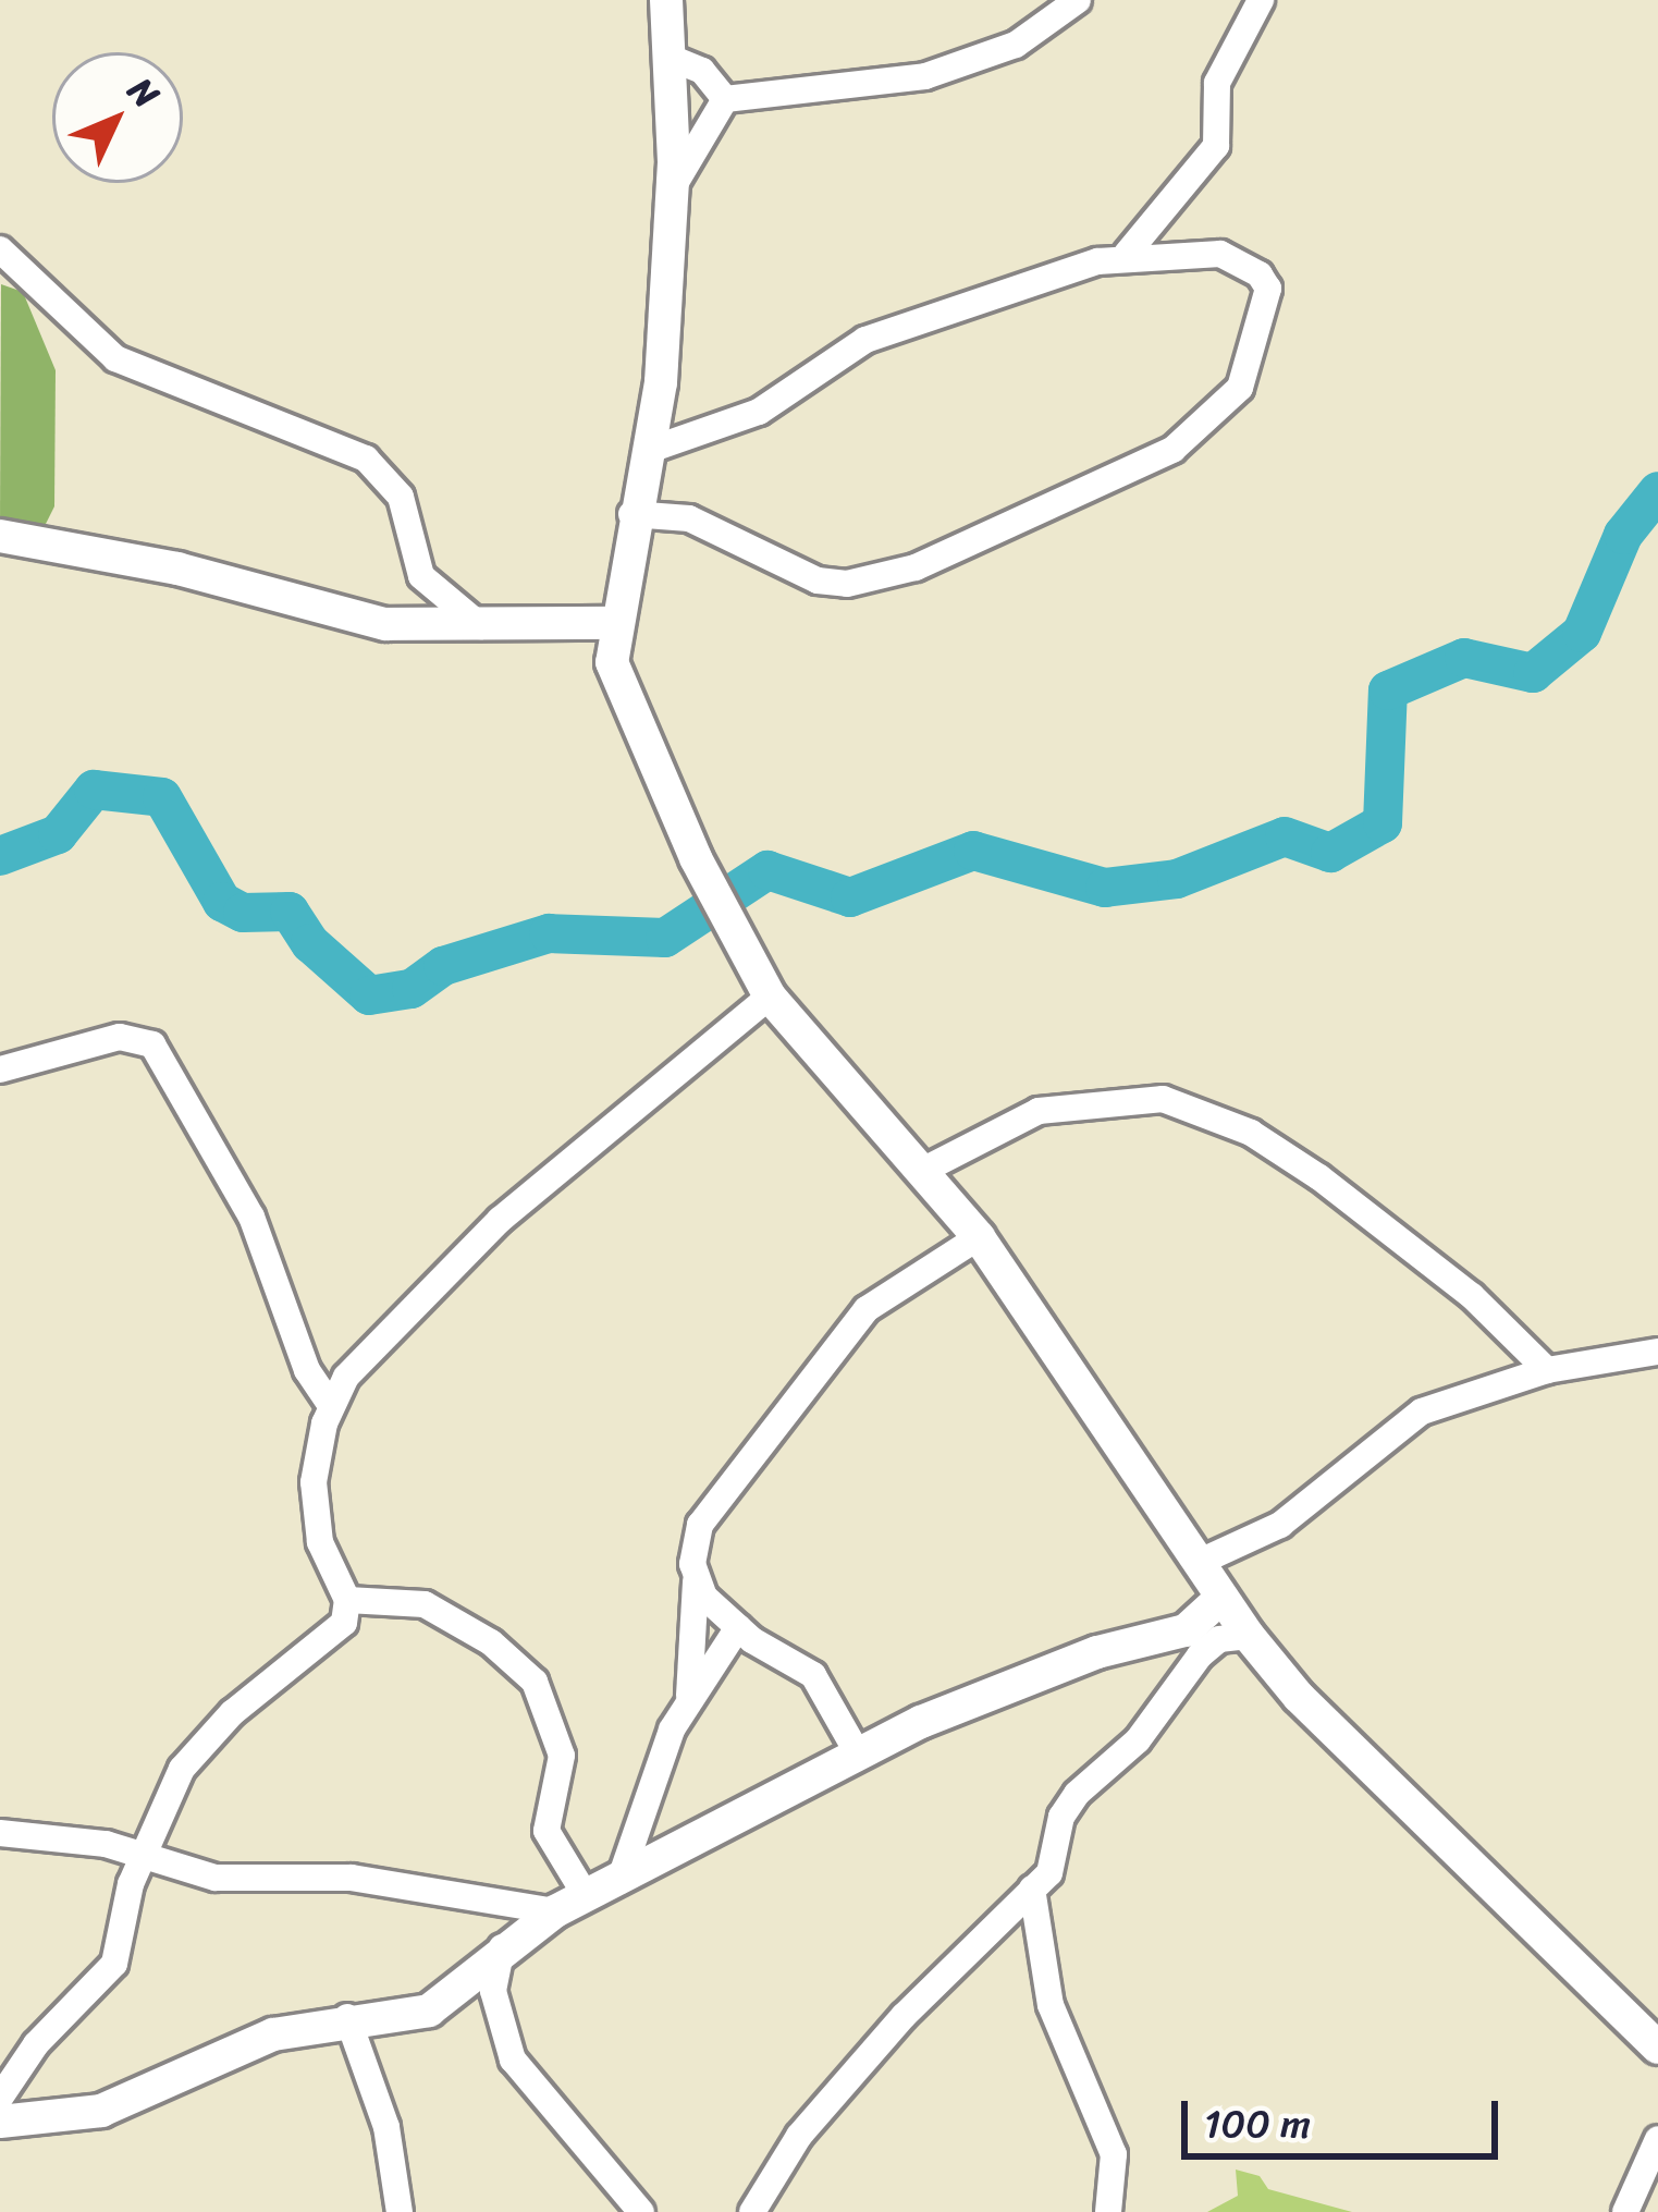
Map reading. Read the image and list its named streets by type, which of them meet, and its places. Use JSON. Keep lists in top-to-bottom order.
{
  "scale_bar": "100 m",
  "north": "top right"
}
